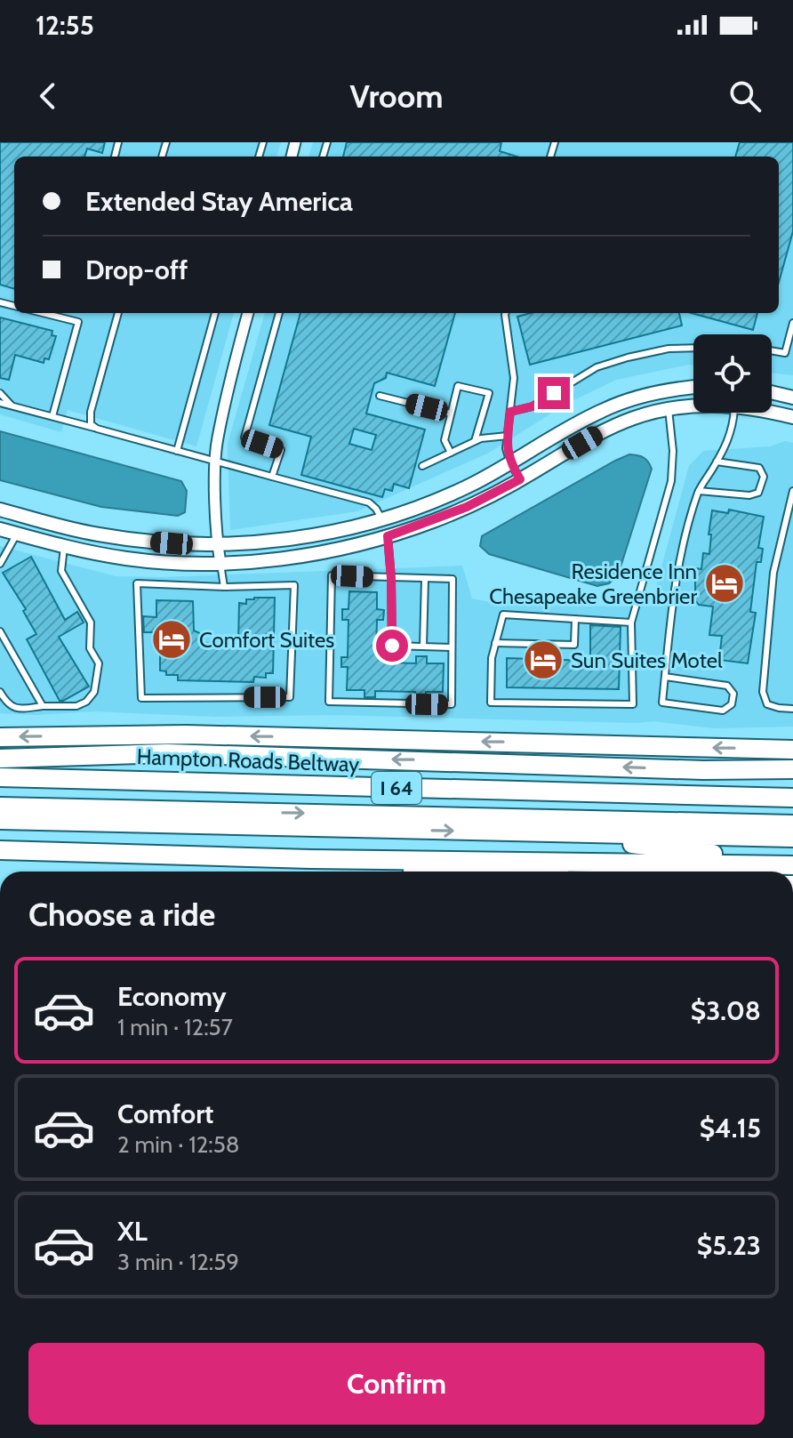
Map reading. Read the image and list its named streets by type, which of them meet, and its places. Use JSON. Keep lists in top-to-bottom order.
{
  "streets": {
    "highway": ["Hampton Roads Beltway", "I 64"]
  },
  "places": {
    "hotel": ["Residence Inn Chesapeake Greenbrier", "Comfort Suites", "Sun Suites Motel"]
  },
  "page": {
    "status": "12:55",
    "header": "Vroom",
    "banner": ["Extended Stay America", "Drop-off"],
    "heading": "Choose a ride",
    "list": [
      {
        "name": "Economy",
        "note": "1 min · 12:57",
        "value": "$3.08"
      },
      {
        "name": "Comfort",
        "note": "2 min · 12:58",
        "value": "$4.15"
      },
      {
        "name": "XL",
        "note": "3 min · 12:59",
        "value": "$5.23"
      }
    ],
    "buttons": "Confirm"
  }
}
